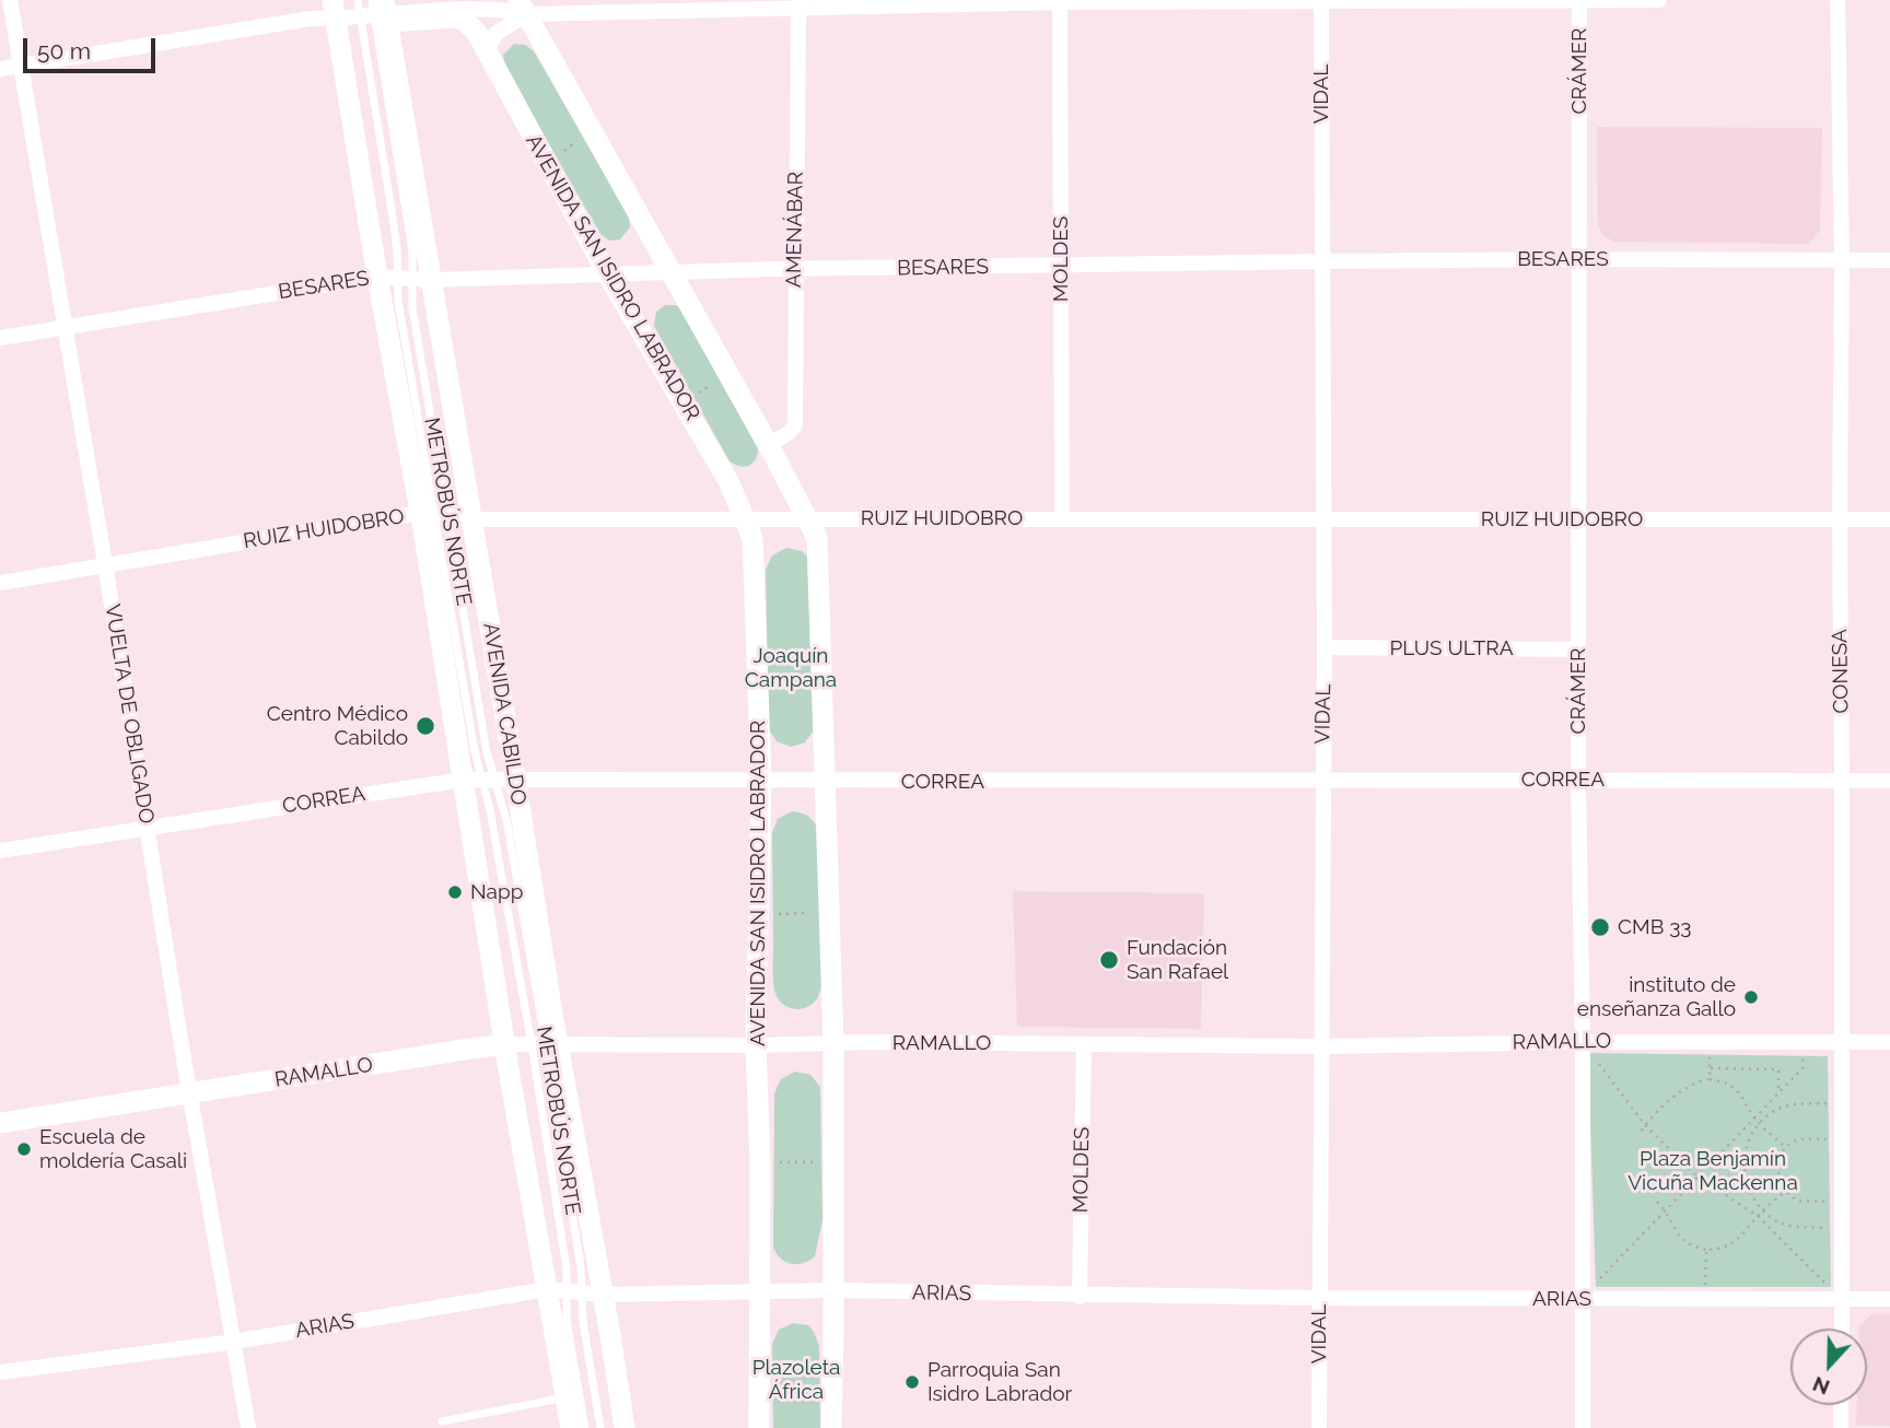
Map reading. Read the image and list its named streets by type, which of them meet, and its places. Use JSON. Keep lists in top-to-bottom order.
{
  "streets": {
    "street": [
      "CRÁMER",
      "VIDAL",
      "AMENÁBAR",
      "MOLDES",
      "BESARES",
      "AVENIDA SAN ISIDRO LABRADOR",
      "RUIZ HUIDOBRO",
      "PLUS ULTRA",
      "CONESA",
      "VUELTA DE OBLIGADO",
      "AVENIDA CABILDO",
      "CORREA",
      "RAMALLO",
      "ARIAS"
    ],
    "lane": ["METROBÚS NORTE"]
  },
  "crossings": [
    ["CRÁMER", "BESARES"],
    ["CRÁMER", "RUIZ HUIDOBRO"],
    ["CRÁMER", "PLUS ULTRA"],
    ["CRÁMER", "CORREA"],
    ["CRÁMER", "RAMALLO"],
    ["CRÁMER", "ARIAS"],
    ["VIDAL", "BESARES"],
    ["VIDAL", "RUIZ HUIDOBRO"],
    ["VIDAL", "PLUS ULTRA"],
    ["VIDAL", "CORREA"],
    ["VIDAL", "RAMALLO"],
    ["VIDAL", "ARIAS"],
    ["AMENÁBAR", "BESARES"],
    ["MOLDES", "BESARES"],
    ["MOLDES", "RUIZ HUIDOBRO"],
    ["MOLDES", "RAMALLO"],
    ["MOLDES", "ARIAS"],
    ["BESARES", "AVENIDA SAN ISIDRO LABRADOR"],
    ["BESARES", "METROBÚS NORTE"],
    ["BESARES", "CONESA"],
    ["BESARES", "VUELTA DE OBLIGADO"],
    ["BESARES", "AVENIDA CABILDO"],
    ["AVENIDA SAN ISIDRO LABRADOR", "METROBÚS NORTE"],
    ["AVENIDA SAN ISIDRO LABRADOR", "RUIZ HUIDOBRO"],
    ["AVENIDA SAN ISIDRO LABRADOR", "AVENIDA CABILDO"],
    ["AVENIDA SAN ISIDRO LABRADOR", "CORREA"],
    ["AVENIDA SAN ISIDRO LABRADOR", "RAMALLO"],
    ["AVENIDA SAN ISIDRO LABRADOR", "ARIAS"],
    ["METROBÚS NORTE", "RUIZ HUIDOBRO"],
    ["METROBÚS NORTE", "AVENIDA CABILDO"],
    ["METROBÚS NORTE", "CORREA"],
    ["METROBÚS NORTE", "RAMALLO"],
    ["METROBÚS NORTE", "ARIAS"],
    ["RUIZ HUIDOBRO", "CONESA"],
    ["RUIZ HUIDOBRO", "VUELTA DE OBLIGADO"],
    ["RUIZ HUIDOBRO", "AVENIDA CABILDO"],
    ["CONESA", "CORREA"],
    ["CONESA", "RAMALLO"],
    ["CONESA", "ARIAS"],
    ["VUELTA DE OBLIGADO", "CORREA"],
    ["VUELTA DE OBLIGADO", "RAMALLO"],
    ["VUELTA DE OBLIGADO", "ARIAS"],
    ["AVENIDA CABILDO", "CORREA"],
    ["AVENIDA CABILDO", "RAMALLO"],
    ["AVENIDA CABILDO", "ARIAS"]
  ],
  "parks": ["Joaquín Campana", "Plaza Benjamín Vicuña Mackenna", "Plazoleta África"],
  "places": [
    "Centro Médico Cabildo",
    "Napp",
    "CMB 33",
    "Fundación San Rafael",
    "instituto de enseñanza Gallo",
    "Escuela de moldería Casali",
    "Parroquia San Isidro Labrador"
  ],
  "scale_bar": "50 m",
  "north": "bottom"
}
